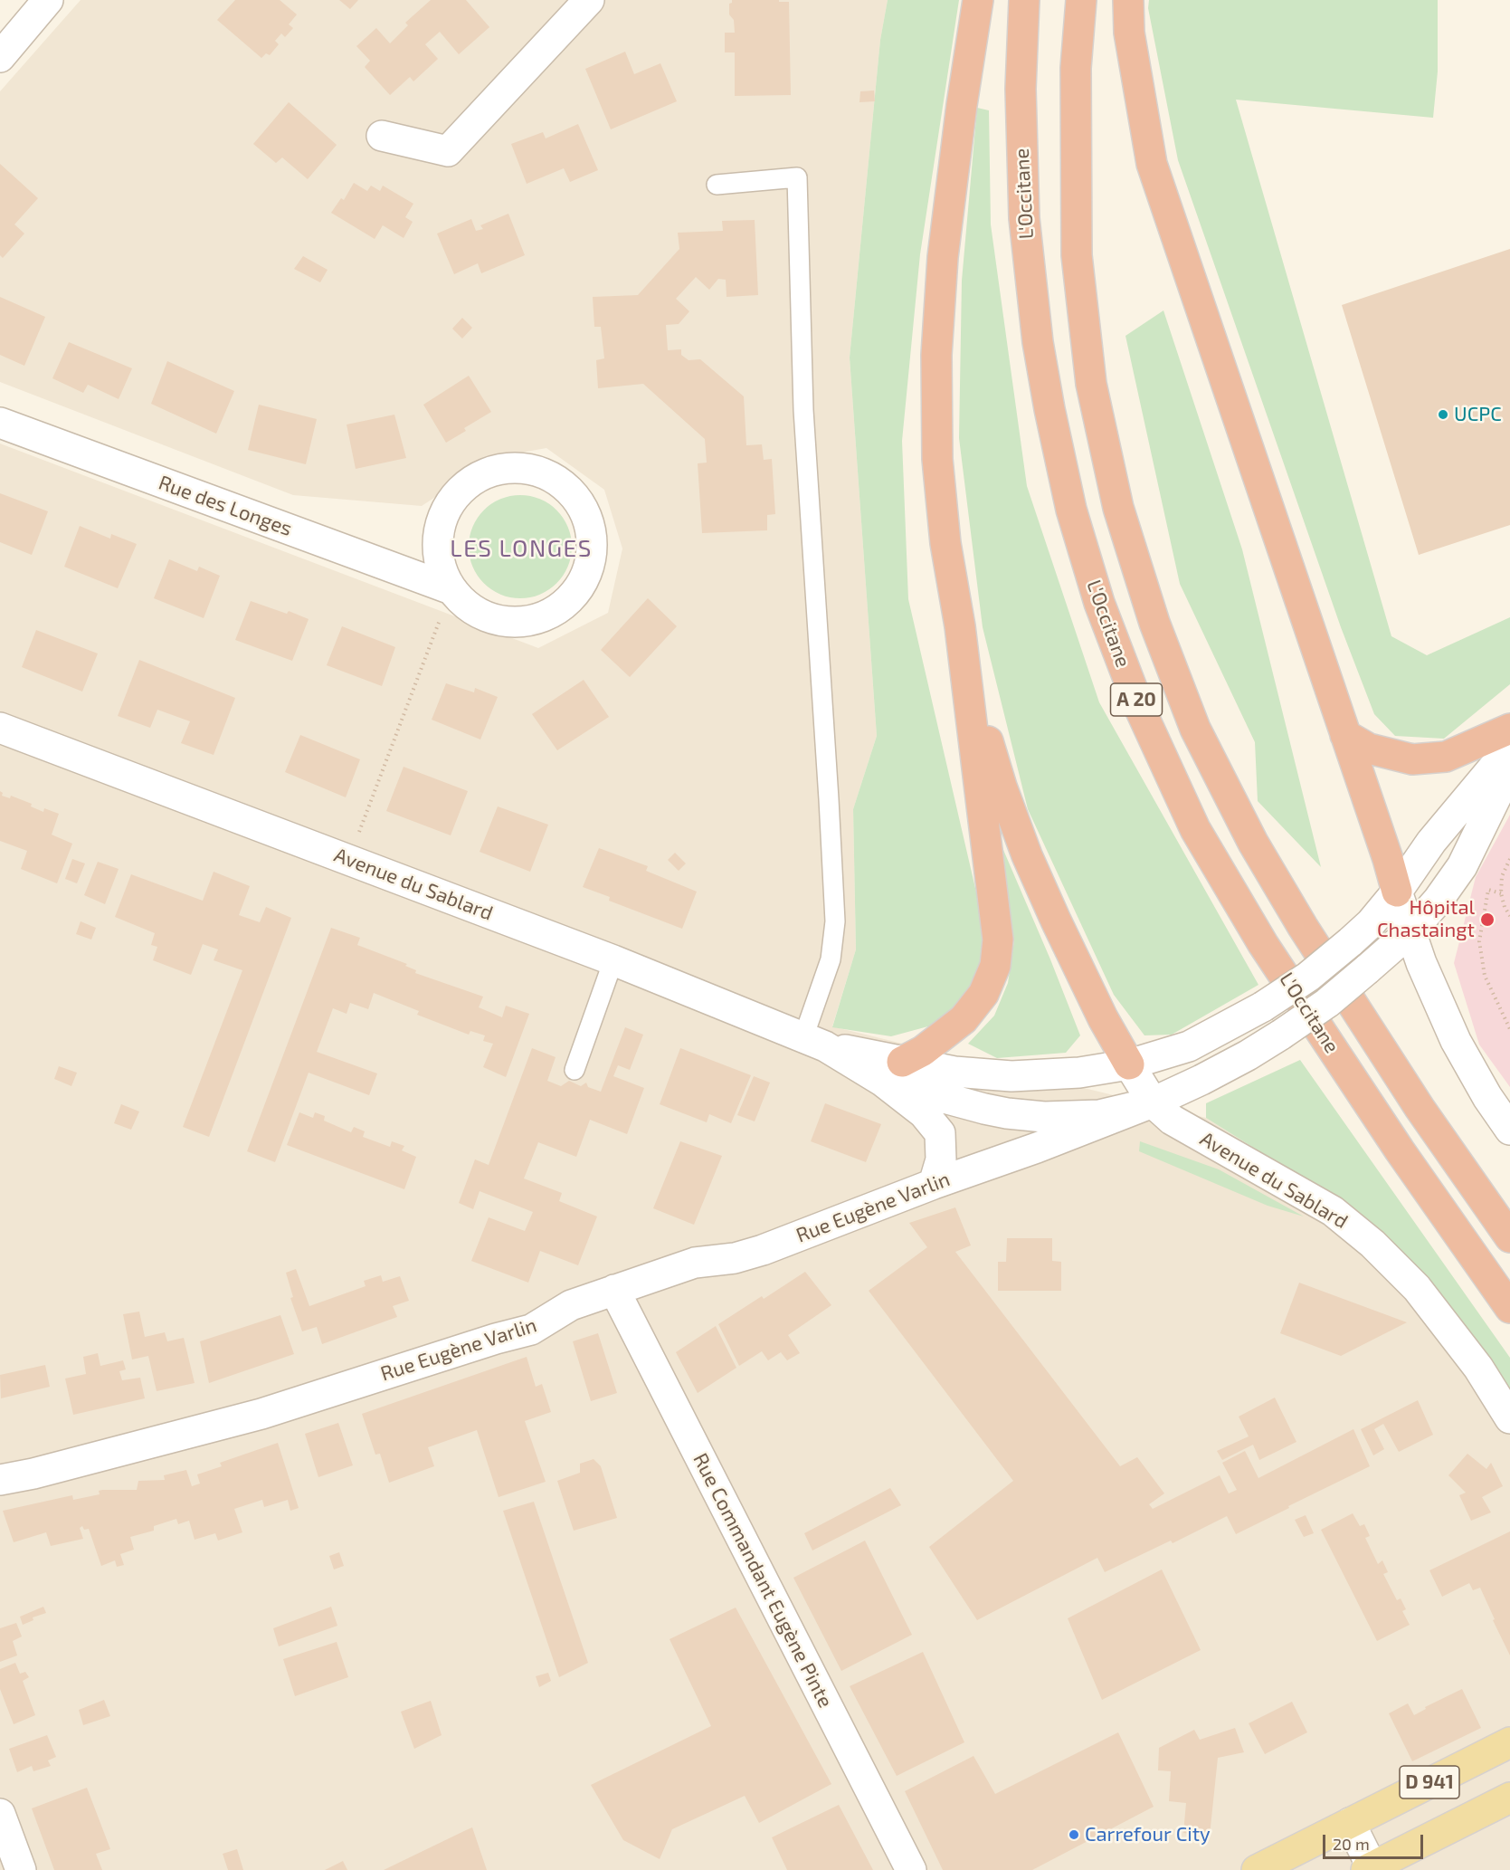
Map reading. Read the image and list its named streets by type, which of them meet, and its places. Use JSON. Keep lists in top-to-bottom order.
{
  "streets": {
    "highway": ["L'Occitane", "A 20"],
    "main road": ["D 941"],
    "street": [
      "Rue des Longes",
      "Avenue du Sablard",
      "Rue Eugène Varlin",
      "Rue Commandant Eugène Pinte"
    ]
  },
  "crossings": [
    ["Avenue du Sablard", "Rue Eugène Varlin"],
    ["Rue Eugène Varlin", "Rue Commandant Eugène Pinte"]
  ],
  "districts": ["LES LONGES"],
  "places": ["UCPC", "Hôpital Chastaingt", "Carrefour City"],
  "scale_bar": "20 m"
}
